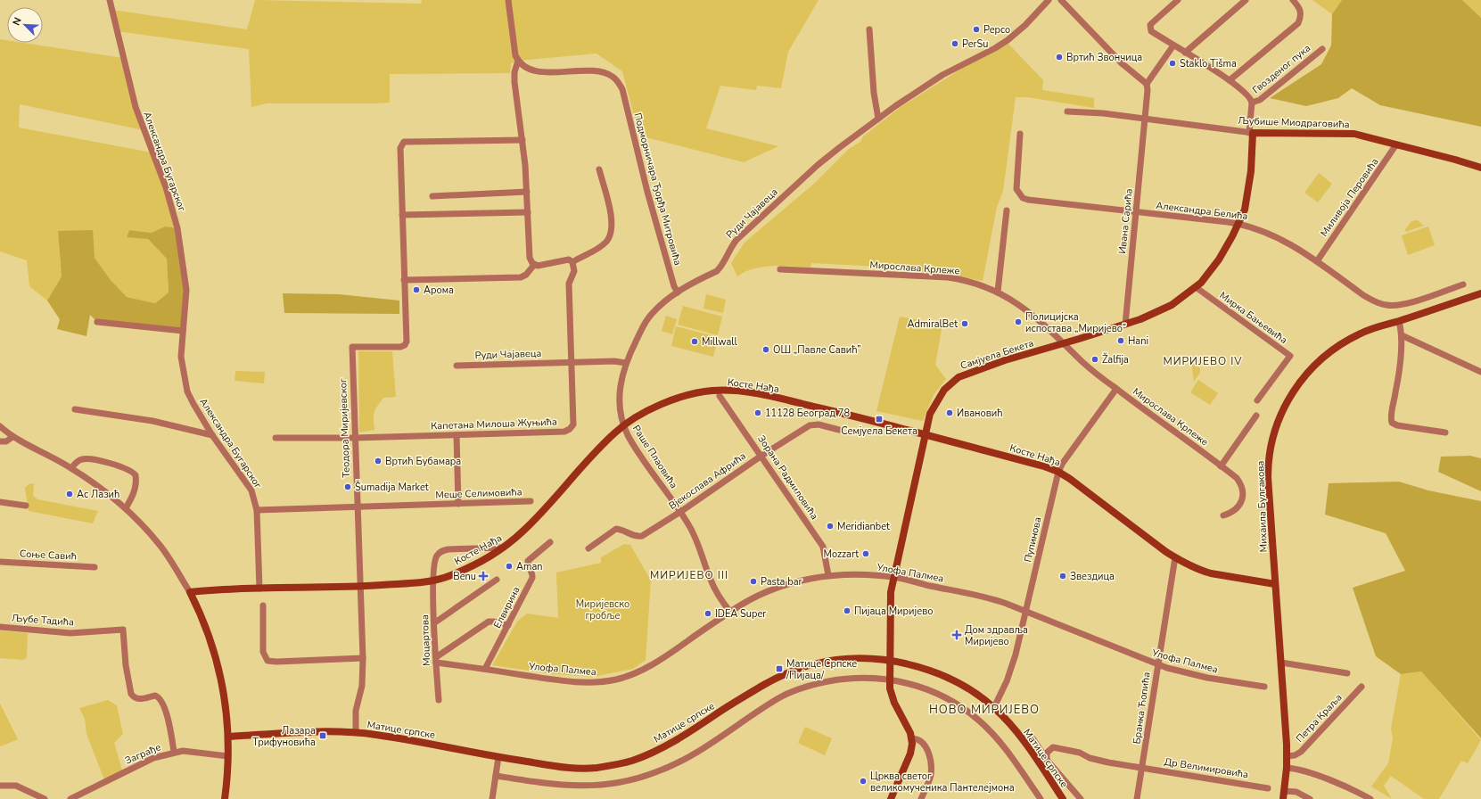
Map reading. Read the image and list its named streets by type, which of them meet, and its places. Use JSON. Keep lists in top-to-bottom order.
{
  "streets": {
    "street": [
      "Гвозденог пука",
      "Љубише Миодраговића",
      "Александра Бугарског",
      "Подморничара Ђорђа Митровића",
      "Миливоја Перовића",
      "Александра Белића",
      "Руди Чајавеца",
      "Ивана Сарића",
      "Мирослава Крлеже",
      "Мирка Бањевића",
      "Самјуела Бекета",
      "Косте Нађа",
      "Капетана Милоша Жуњића",
      "Теодора Миријевског",
      "Раше Плаовића",
      "Зорана Радмиловића",
      "Вјекослава Афрића",
      "Меше Селимовића",
      "Михаила Булгакова",
      "Пупинова",
      "Соње Савић",
      "Улофа Палмеа",
      "Елвирина",
      "Љубе Тадића",
      "Моцартова",
      "Бранка Ћопића",
      "Петра Краља",
      "Матице српске",
      "Заграђе",
      "Др Велимировића"
    ]
  },
  "crossings": [
    ["Гвозденог пука", "Љубише Миодраговића"],
    ["Гвозденог пука", "Самјуела Бекета"],
    ["Љубише Миодраговића", "Миливоја Перовића"],
    ["Љубише Миодраговића", "Ивана Сарића"],
    ["Љубише Миодраговића", "Самјуела Бекета"],
    ["Александра Бугарског", "Косте Нађа"],
    ["Александра Бугарског", "Меше Селимовића"],
    ["Подморничара Ђорђа Митровића", "Руди Чајавеца"],
    ["Миливоја Перовића", "Александра Белића"],
    ["Александра Белића", "Ивана Сарића"],
    ["Александра Белића", "Самјуела Бекета"],
    ["Руди Чајавеца", "Косте Нађа"],
    ["Руди Чајавеца", "Капетана Милоша Жуњића"],
    ["Руди Чајавеца", "Раше Плаовића"],
    ["Ивана Сарића", "Самјуела Бекета"],
    ["Мирослава Крлеже", "Самјуела Бекета"],
    ["Мирослава Крлеже", "Пупинова"],
    ["Мирка Бањевића", "Самјуела Бекета"],
    ["Самјуела Бекета", "Косте Нађа"],
    ["Самјуела Бекета", "Улофа Палмеа"],
    ["Самјуела Бекета", "Матице српске"],
    ["Косте Нађа", "Теодора Миријевског"],
    ["Косте Нађа", "Раше Плаовића"],
    ["Косте Нађа", "Михаила Булгакова"],
    ["Косте Нађа", "Пупинова"],
    ["Косте Нађа", "Моцартова"],
    ["Косте Нађа", "Бранка Ћопића"],
    ["Капетана Милоша Жуњића", "Теодора Миријевског"],
    ["Теодора Миријевског", "Меше Селимовића"],
    ["Теодора Миријевског", "Матице српске"],
    ["Раше Плаовића", "Вјекослава Афрића"],
    ["Раше Плаовића", "Улофа Палмеа"],
    ["Зорана Радмиловића", "Вјекослава Афрића"],
    ["Зорана Радмиловића", "Улофа Палмеа"],
    ["Михаила Булгакова", "Петра Краља"],
    ["Пупинова", "Улофа Палмеа"],
    ["Пупинова", "Матице српске"],
    ["Улофа Палмеа", "Елвирина"],
    ["Улофа Палмеа", "Моцартова"],
    ["Улофа Палмеа", "Бранка Ћопића"],
    ["Љубе Тадића", "Заграђе"],
    ["Бранка Ћопића", "Матице српске"],
    ["Бранка Ћопића", "Др Велимировића"],
    ["Матице српске", "Др Велимировића"]
  ],
  "districts": ["МИРИЈЕВО IV", "МИРИЈЕВО III", "НОВО МИРИЈЕВО"],
  "parks": ["Миријевско гробље"],
  "places": {
    "other": [
      "Pepco",
      "PerSu",
      "Вртић Звончица",
      "Staklo Tišma",
      "Арома",
      "Полицијска испостава „Миријево”",
      "AdmiralBet",
      "Hani",
      "Millwall",
      "ОШ „Павле Савић”",
      "Žalfija",
      "11128 Београд 78",
      "Ивановић",
      "Вртић Бубамара",
      "Šumadija Market",
      "Ас Лазић",
      "Meridianbet",
      "Mozzart",
      "Aman",
      "Звездица",
      "Pasta bar",
      "Пијаца Миријево",
      "IDEA Super",
      "Црква светог великомученика Пантелејмона"
    ],
    "transit": ["Семјуела Бекета", "Матице Српске /Пијаца/", "Лазара Трифуновића"],
    "health": ["Benu", "Дом здравља Миријево"]
  },
  "north": "top left"
}
